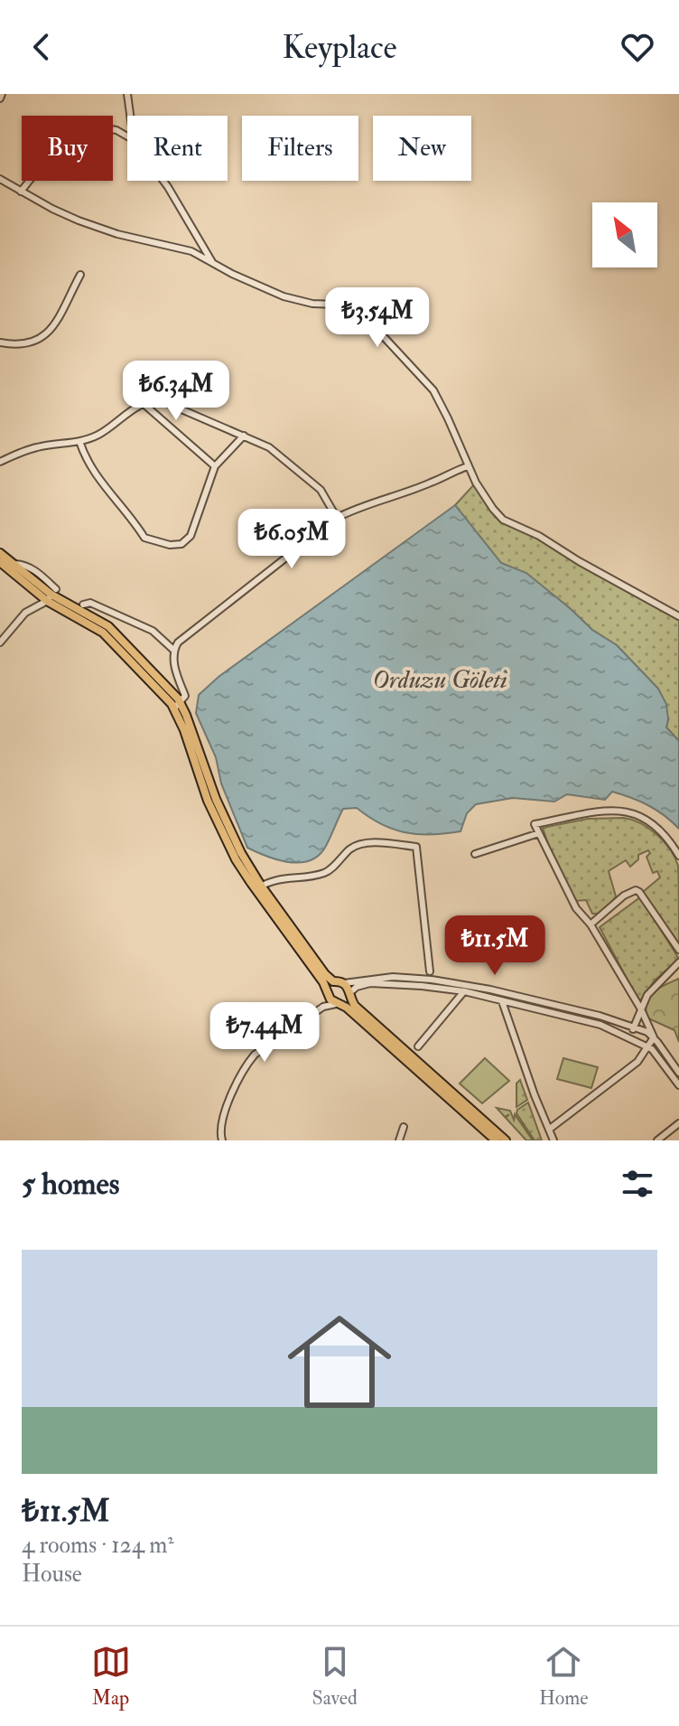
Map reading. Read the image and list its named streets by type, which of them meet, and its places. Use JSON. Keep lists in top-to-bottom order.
{
  "water": ["Orduzu Göleti"],
  "north": "top left",
  "page": {
    "header": "Keyplace",
    "chip": [
      "Buy",
      "Rent",
      "Filters",
      "New"
    ],
    "price": [
      "₺3.54M",
      "₺6.34M",
      "₺6.05M",
      "₺11.5M",
      "₺7.44M"
    ],
    "heading": "5 homes",
    "list": [
      {
        "name": "₺11.5M",
        "note": "4 rooms · 124 m² · House"
      }
    ],
    "tabs": ["Map", "Saved", "Home"]
  }
}
